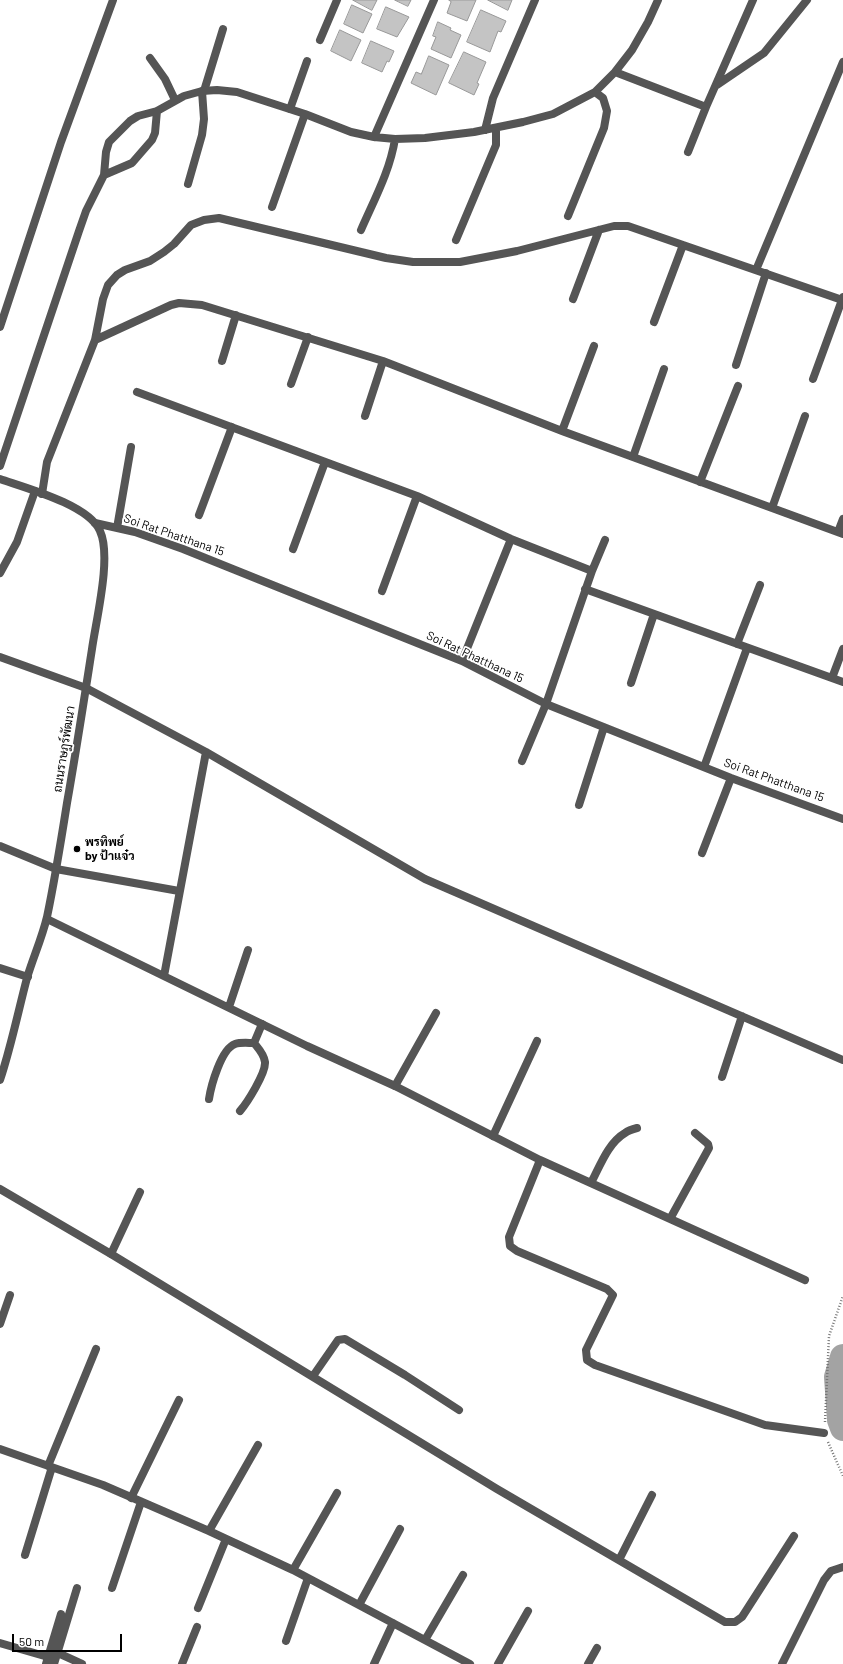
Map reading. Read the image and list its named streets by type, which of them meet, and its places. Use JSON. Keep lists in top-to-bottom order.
{
  "streets": {
    "street": ["Soi Rat Phatthana 15", "ถนนราษฏร์พัฒนา"]
  },
  "crossings": [
    ["Soi Rat Phatthana 15", "ถนนราษฏร์พัฒนา"]
  ],
  "places": ["พรทิพย์ by ป้าแจ๋ว"],
  "scale_bar": "50 m"
}
